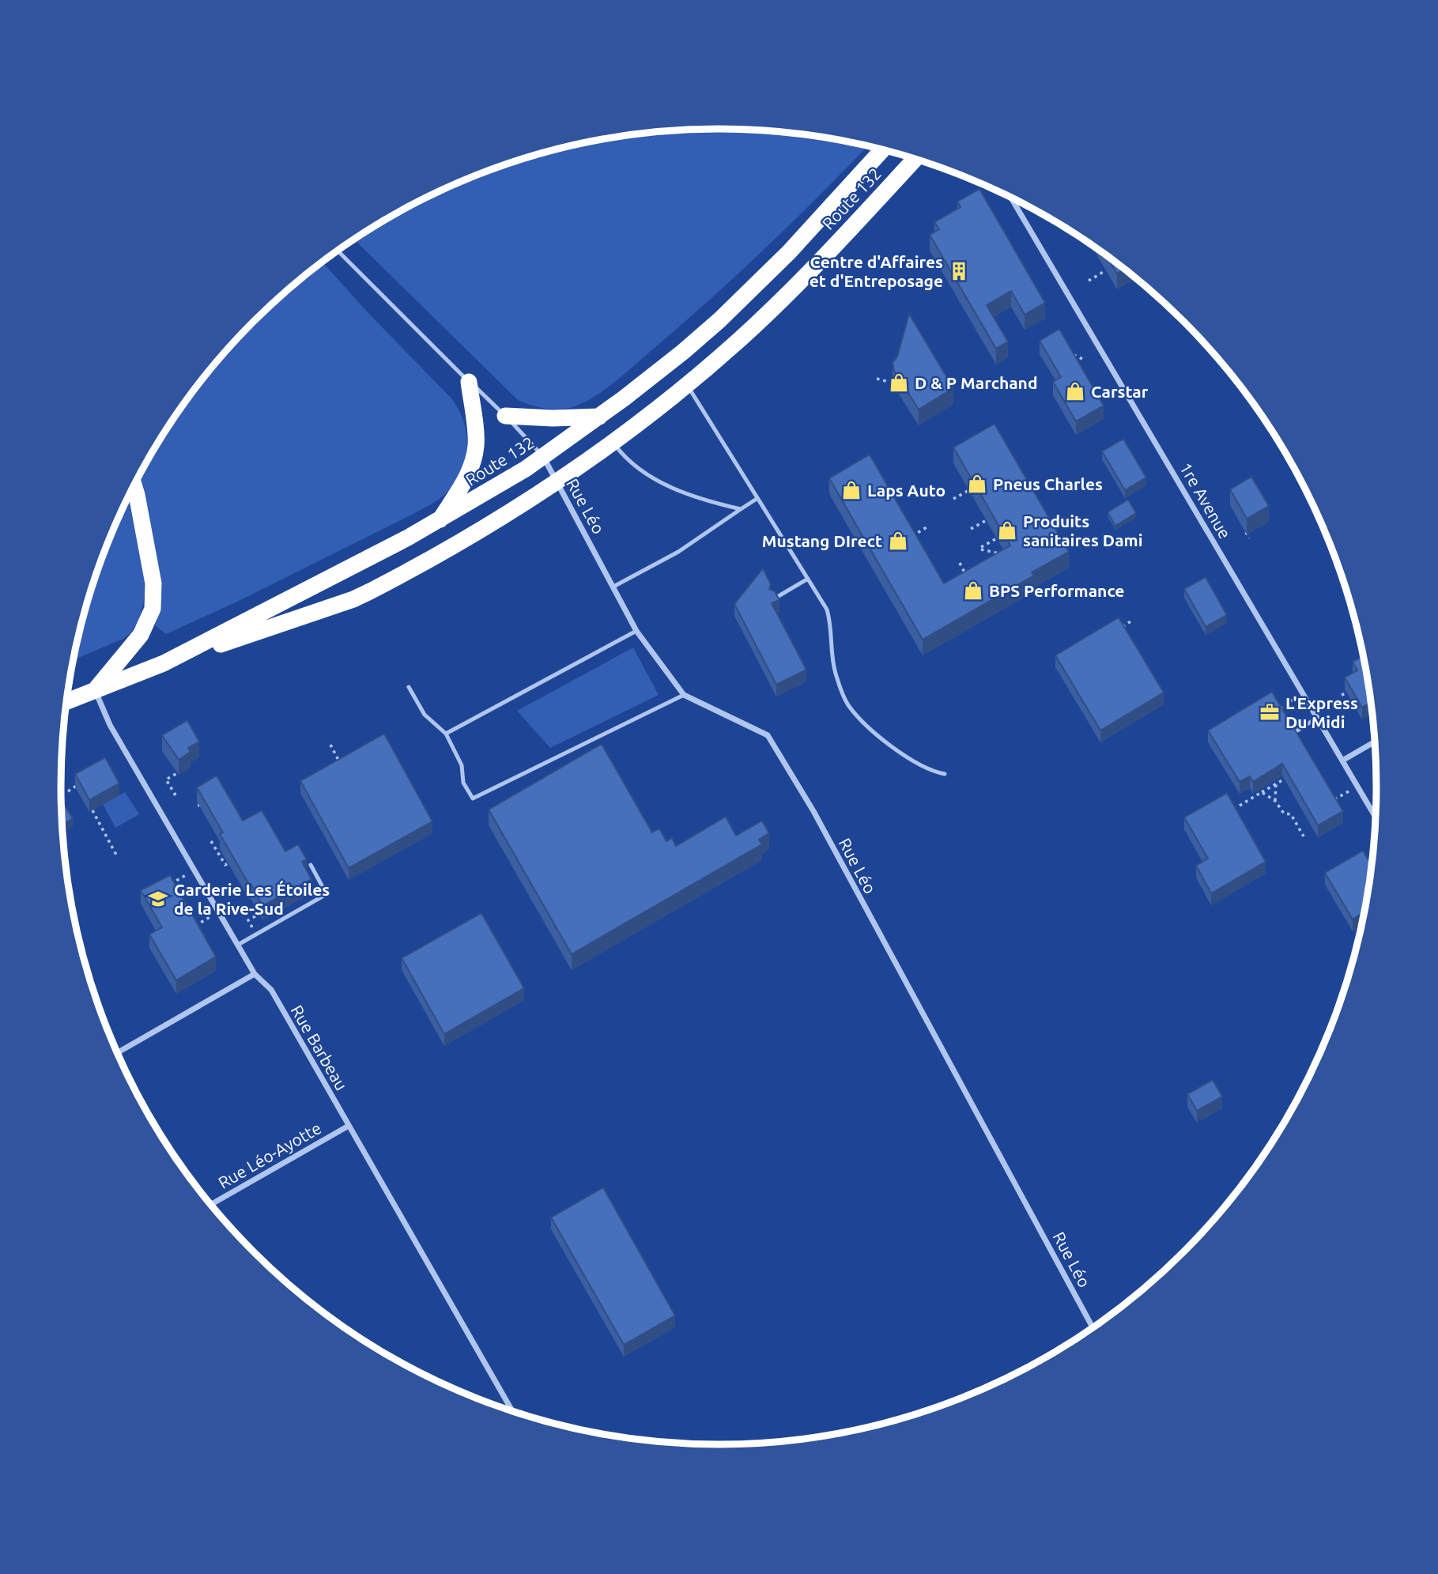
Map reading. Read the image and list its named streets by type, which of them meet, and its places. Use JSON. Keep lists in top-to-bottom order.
{
  "streets": {
    "highway": ["Route 132"],
    "street": [
      "1re Avenue",
      "Rue Léo",
      "Rue Barbeau",
      "Rue Léo-Ayotte"
    ]
  },
  "crossings": [
    ["Route 132", "Rue Léo"],
    ["Route 132", "Rue Barbeau"],
    ["Rue Barbeau", "Rue Léo-Ayotte"]
  ],
  "places": {
    "building": ["Centre d'Affaires et d'Entreposage"],
    "shop": [
      "D & P Marchand",
      "Carstar",
      "Pneus Charles",
      "Laps Auto",
      "Produits sanitaires Dami",
      "Mustang DIrect",
      "BPS Performance"
    ],
    "office": ["L'Express Du Midi"],
    "school or university": ["Garderie Les Étoiles de la Rive-Sud"]
  }
}
